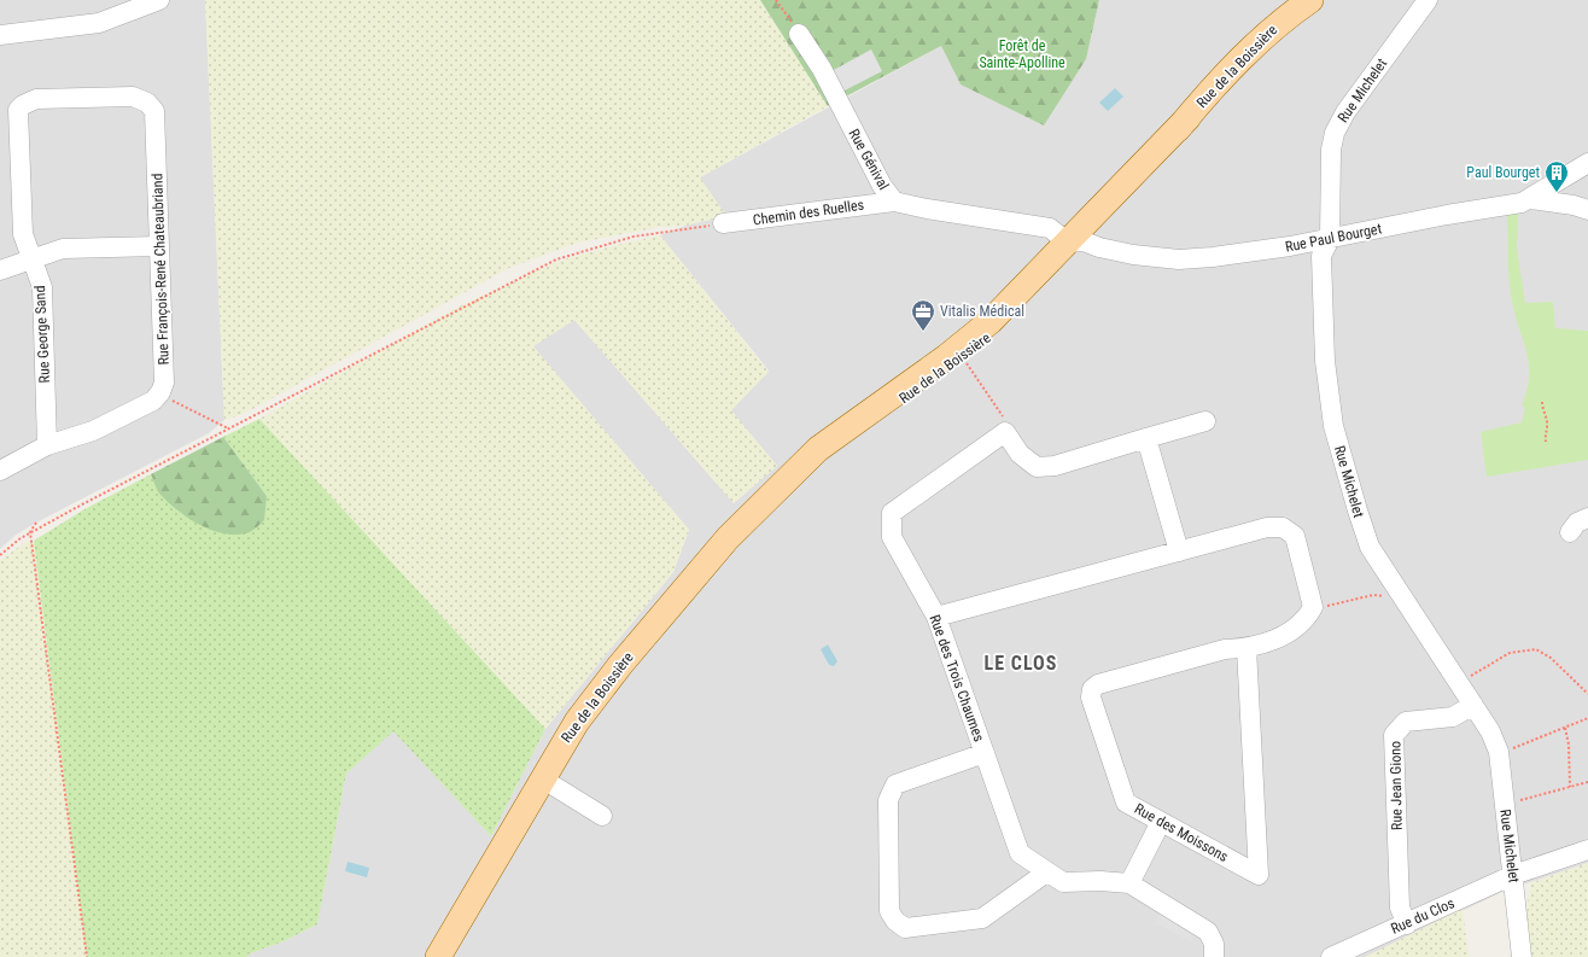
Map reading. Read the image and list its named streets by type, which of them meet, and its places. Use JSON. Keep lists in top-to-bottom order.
{
  "streets": {
    "main road": ["Rue de la Boissière"],
    "street": [
      "Rue Michelet",
      "Rue Génival",
      "Chemin des Ruelles",
      "Rue Paul Bourget",
      "Rue François-René Chateaubriand",
      "Rue George Sand",
      "Rue des Trois Chaumes",
      "Rue Jean Giono",
      "Rue des Moissons",
      "Rue du Clos"
    ]
  },
  "crossings": [
    ["Rue de la Boissière", "Rue Génival"],
    ["Rue de la Boissière", "Rue Paul Bourget"],
    ["Rue Michelet", "Rue Paul Bourget"],
    ["Rue Michelet", "Rue Jean Giono"],
    ["Rue Michelet", "Rue du Clos"],
    ["Rue Génival", "Chemin des Ruelles"],
    ["Rue Génival", "Rue Paul Bourget"],
    ["Rue François-René Chateaubriand", "Rue George Sand"],
    ["Rue Jean Giono", "Rue du Clos"]
  ],
  "districts": ["LE CLOS"],
  "parks": ["Forêt de Sainte-Apolline"],
  "places": {
    "building": ["Paul Bourget"],
    "office": ["Vitalis Médical"]
  }
}
